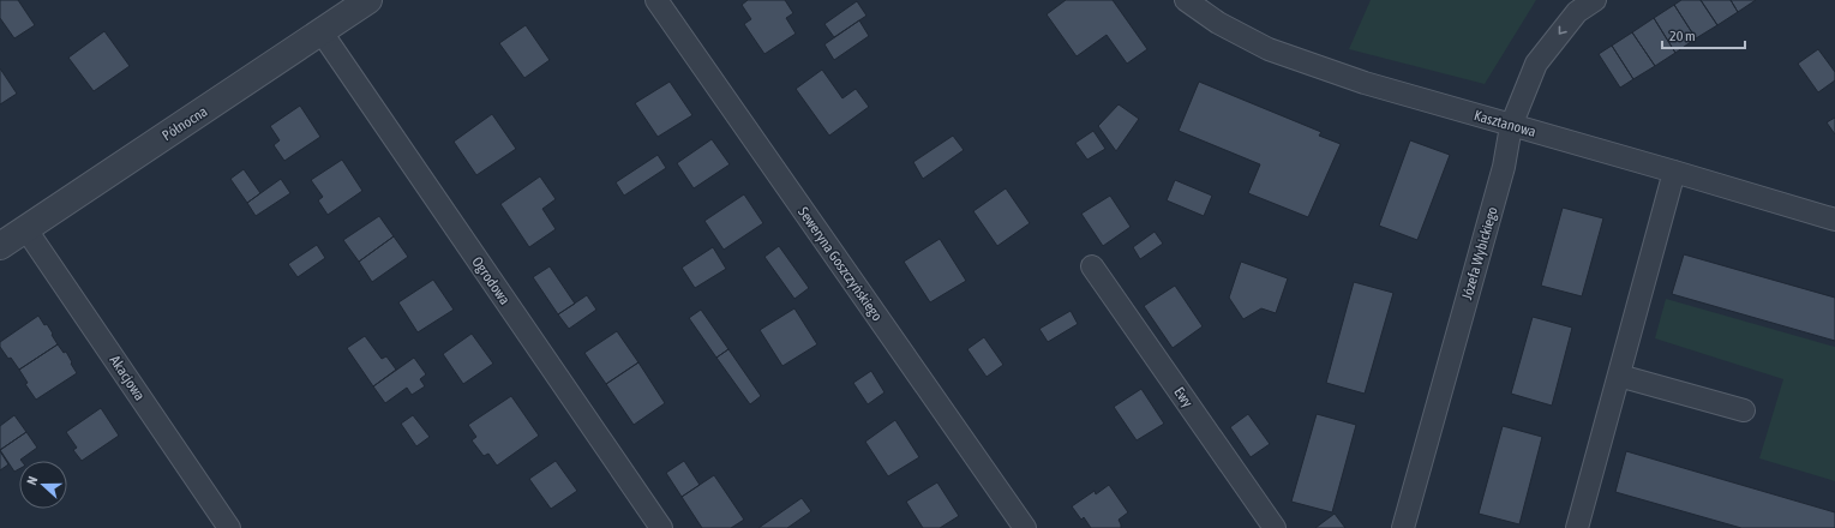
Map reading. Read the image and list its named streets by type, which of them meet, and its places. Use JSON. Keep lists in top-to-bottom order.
{
  "streets": {
    "street": [
      "Północna",
      "Kasztanowa",
      "Józefa Wybickiego",
      "Seweryna Goszczyńskiego",
      "Ogrodowa",
      "Akacjowa",
      "Ewy"
    ]
  },
  "crossings": [
    ["Północna", "Ogrodowa"],
    ["Północna", "Akacjowa"],
    ["Kasztanowa", "Józefa Wybickiego"]
  ],
  "scale_bar": "20 m",
  "north": "left"
}
